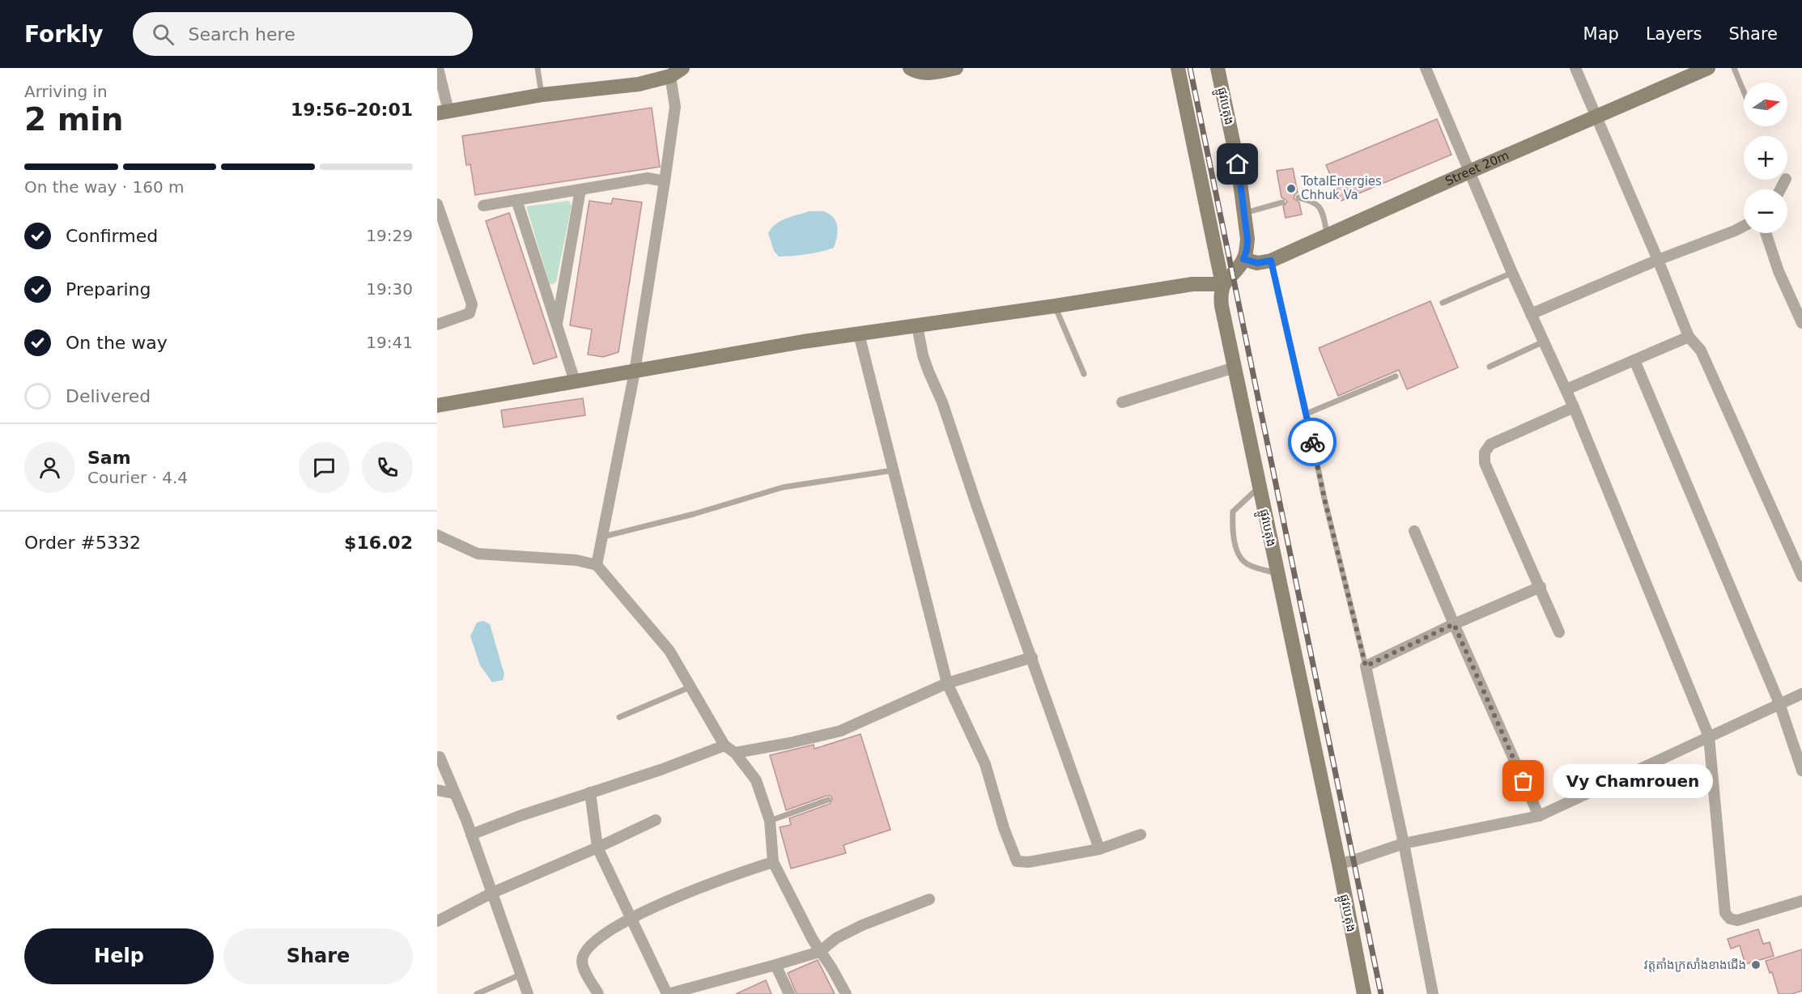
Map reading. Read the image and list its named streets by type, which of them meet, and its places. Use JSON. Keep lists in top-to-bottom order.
{
  "streets": {
    "street": ["ផ្លូវបេតុង", "Street 20m"]
  },
  "crossings": [
    ["ផ្លូវបេតុង", "Street 20m"]
  ],
  "places": ["TotalEnergies Chhuk Va", "Vy Chamrouen", "វត្តតាំងក្រសាំងខាងជើង"],
  "north": "right",
  "page": {
    "header": "Forkly",
    "search": "Search here",
    "nav": ["Map", "Layers", "Share"],
    "heading": ["2 min", "Arriving in", "19:56–20:01"],
    "panel": [
      "Sam",
      "Courier · 4.4",
      "Order #5332",
      "$16.02"
    ],
    "map_buttons": ["+", "−"],
    "bar": "On the way · 160 m",
    "list": [
      ["Confirmed", "19:29"],
      ["Preparing", "19:30"],
      ["On the way", "19:41"],
      "Delivered"
    ],
    "bubble": "Vy Chamrouen",
    "buttons": ["Help", "Share"]
  }
}
